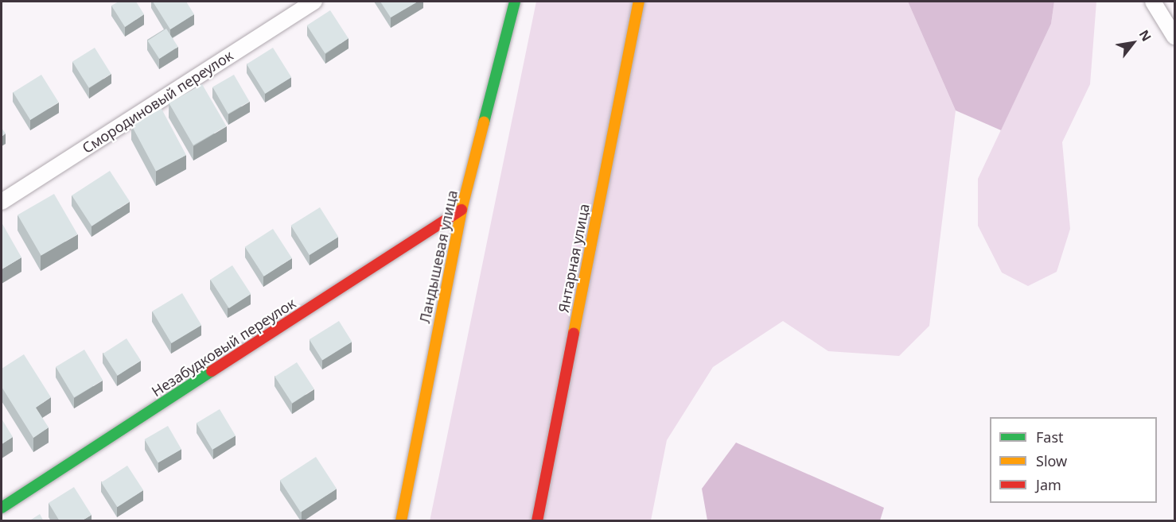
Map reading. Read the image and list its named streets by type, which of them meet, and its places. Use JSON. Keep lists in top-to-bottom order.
{
  "streets": {
    "street": [
      "Смородиновый переулок",
      "Ландышевая улица",
      "Янтарная улица",
      "Незабудковый переулок"
    ]
  },
  "crossings": [
    ["Ландышевая улица", "Незабудковый переулок"]
  ],
  "legend": ["Fast", "Slow", "Jam"],
  "north": "top right"
}
